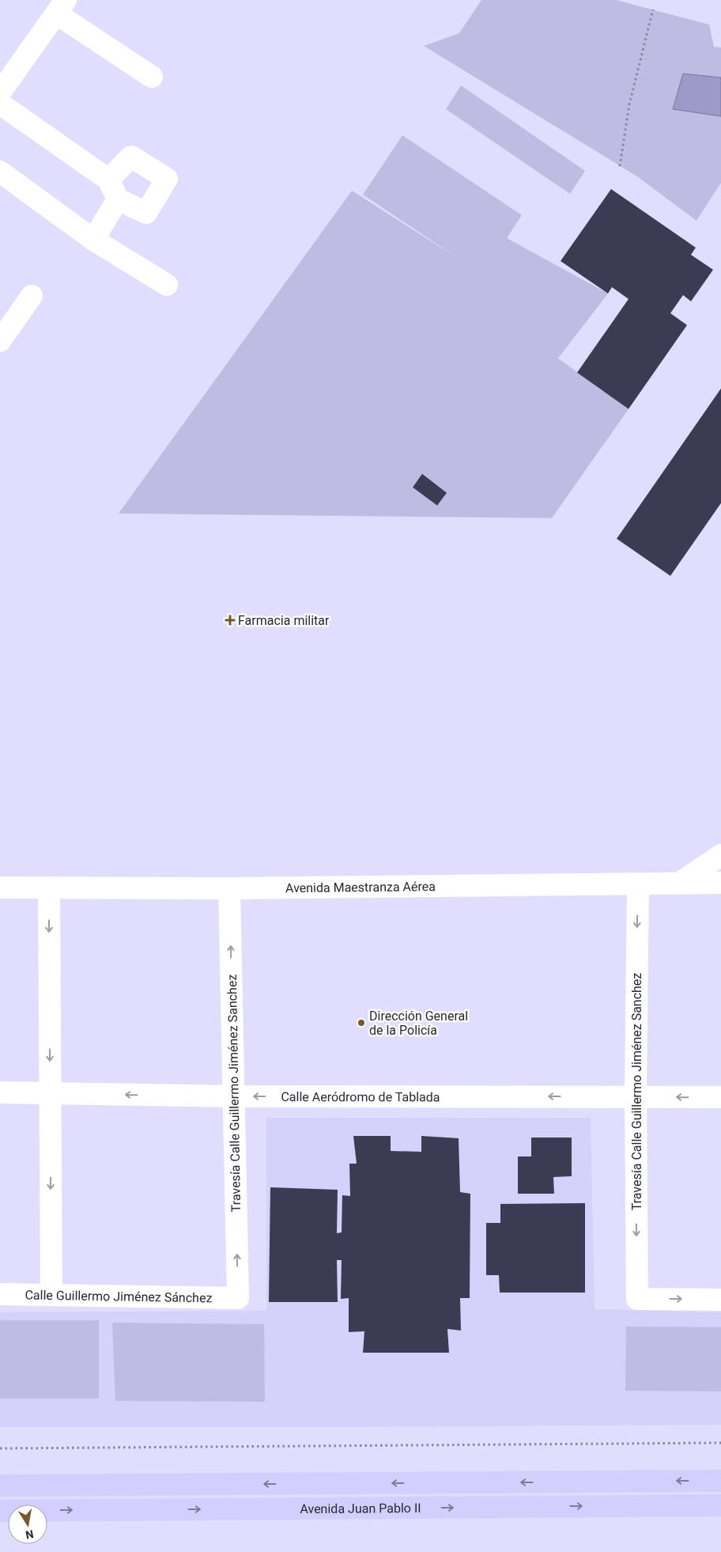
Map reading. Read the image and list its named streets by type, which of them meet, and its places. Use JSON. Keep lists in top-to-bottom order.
{
  "streets": {
    "main road": ["Avenida Juan Pablo II"],
    "street": [
      "Avenida Maestranza Aérea",
      "Travesía Calle Guillermo Jiménez Sanchez",
      "Calle Aeródromo de Tablada",
      "Calle Guillermo Jiménez Sánchez"
    ]
  },
  "crossings": [
    ["Avenida Maestranza Aérea", "Travesía Calle Guillermo Jiménez Sanchez"],
    ["Travesía Calle Guillermo Jiménez Sanchez", "Calle Aeródromo de Tablada"],
    ["Travesía Calle Guillermo Jiménez Sanchez", "Calle Guillermo Jiménez Sánchez"]
  ],
  "one_way": ["Calle Aeródromo de Tablada"],
  "places": {
    "health": ["Farmacia militar"],
    "other": ["Dirección General de la Policía"]
  },
  "north": "bottom"
}
